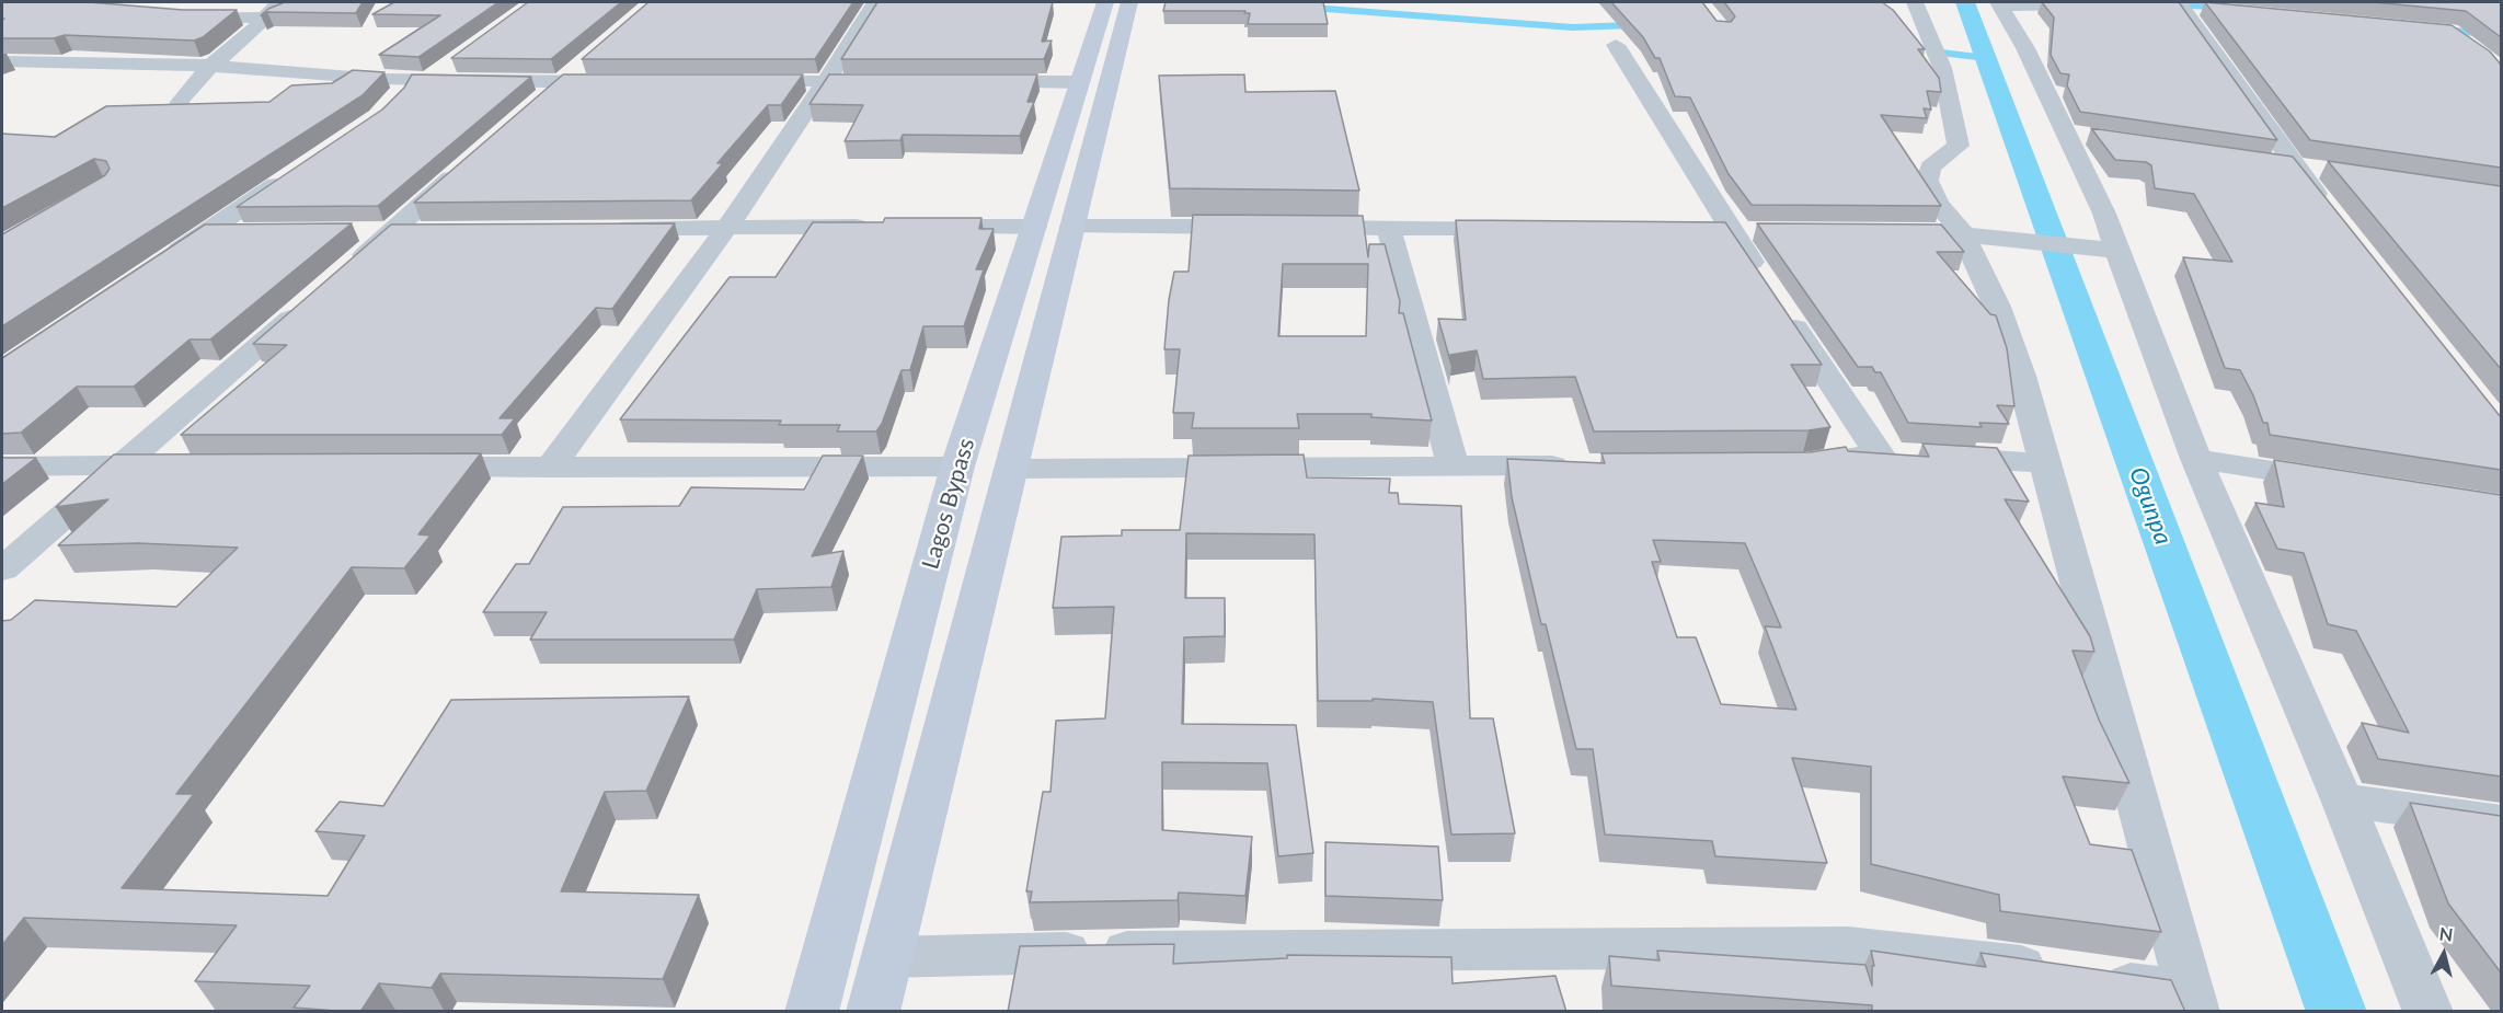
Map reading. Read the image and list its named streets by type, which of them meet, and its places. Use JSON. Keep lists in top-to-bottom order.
{
  "streets": {
    "main road": ["Lagos Bypass"]
  },
  "water": ["Ogunpa"],
  "north": "top"
}
